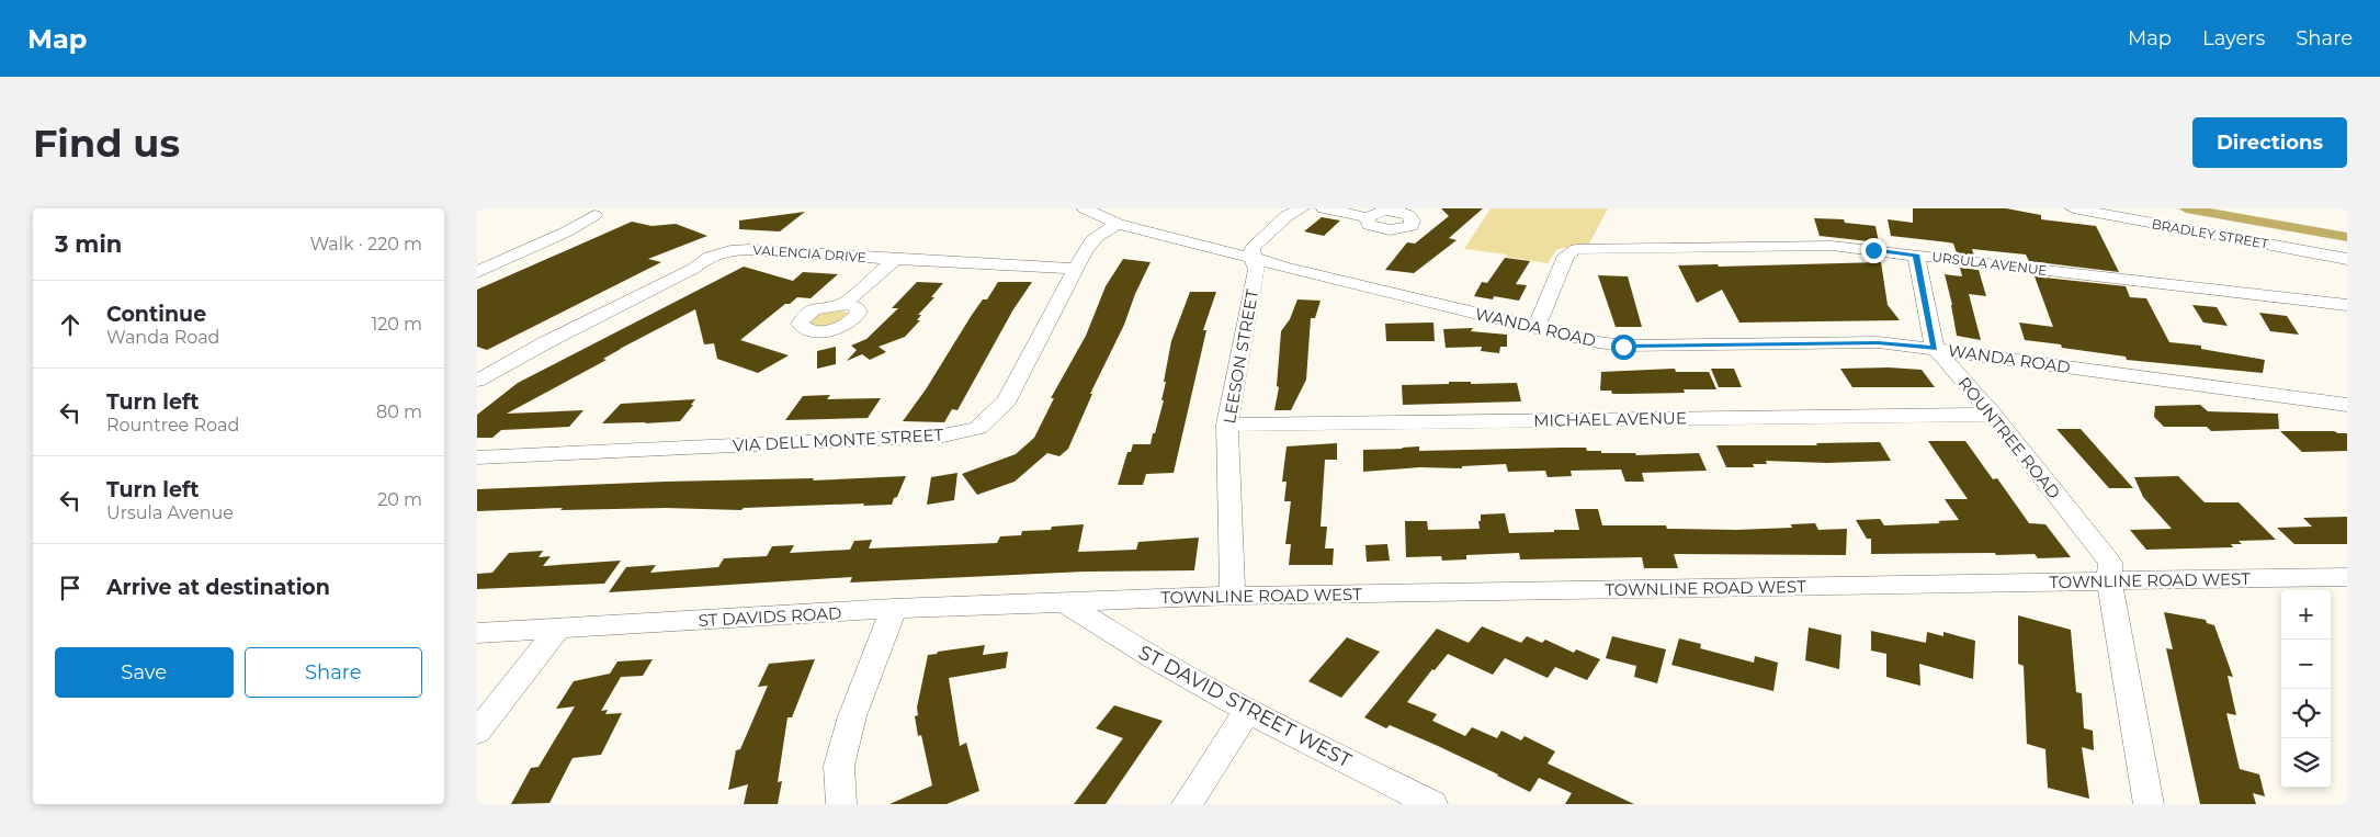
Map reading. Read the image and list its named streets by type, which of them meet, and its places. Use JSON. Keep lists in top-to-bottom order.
{
  "streets": {
    "street": [
      "BRADLEY STREET",
      "VALENCIA DRIVE",
      "URSULA AVENUE",
      "WANDA ROAD",
      "LEESON STREET",
      "MICHAEL AVENUE",
      "ROUNTREE ROAD",
      "VIA DELL MONTE STREET",
      "TOWNLINE ROAD WEST",
      "ST DAVIDS ROAD",
      "ST DAVID STREET WEST"
    ]
  },
  "crossings": [
    ["VALENCIA DRIVE", "VIA DELL MONTE STREET"],
    ["URSULA AVENUE", "WANDA ROAD"],
    ["WANDA ROAD", "LEESON STREET"],
    ["WANDA ROAD", "ROUNTREE ROAD"],
    ["WANDA ROAD", "VIA DELL MONTE STREET"],
    ["LEESON STREET", "MICHAEL AVENUE"],
    ["LEESON STREET", "TOWNLINE ROAD WEST"],
    ["MICHAEL AVENUE", "ROUNTREE ROAD"],
    ["ROUNTREE ROAD", "TOWNLINE ROAD WEST"],
    ["TOWNLINE ROAD WEST", "ST DAVIDS ROAD"],
    ["TOWNLINE ROAD WEST", "ST DAVID STREET WEST"],
    ["ST DAVIDS ROAD", "ST DAVID STREET WEST"]
  ],
  "page": {
    "header": "Map",
    "nav": ["Map", "Layers", "Share"],
    "buttons": [
      "Directions",
      ["Save", "Share"]
    ],
    "title": "Find us",
    "heading": ["3 min", "Walk · 220 m"],
    "list": [
      ["Continue", "Wanda Road", "120 m"],
      ["Turn left", "Rountree Road", "80 m"],
      ["Turn left", "Ursula Avenue", "20 m"],
      "Arrive at destination"
    ],
    "map_buttons": ["+", "−"]
  }
}
